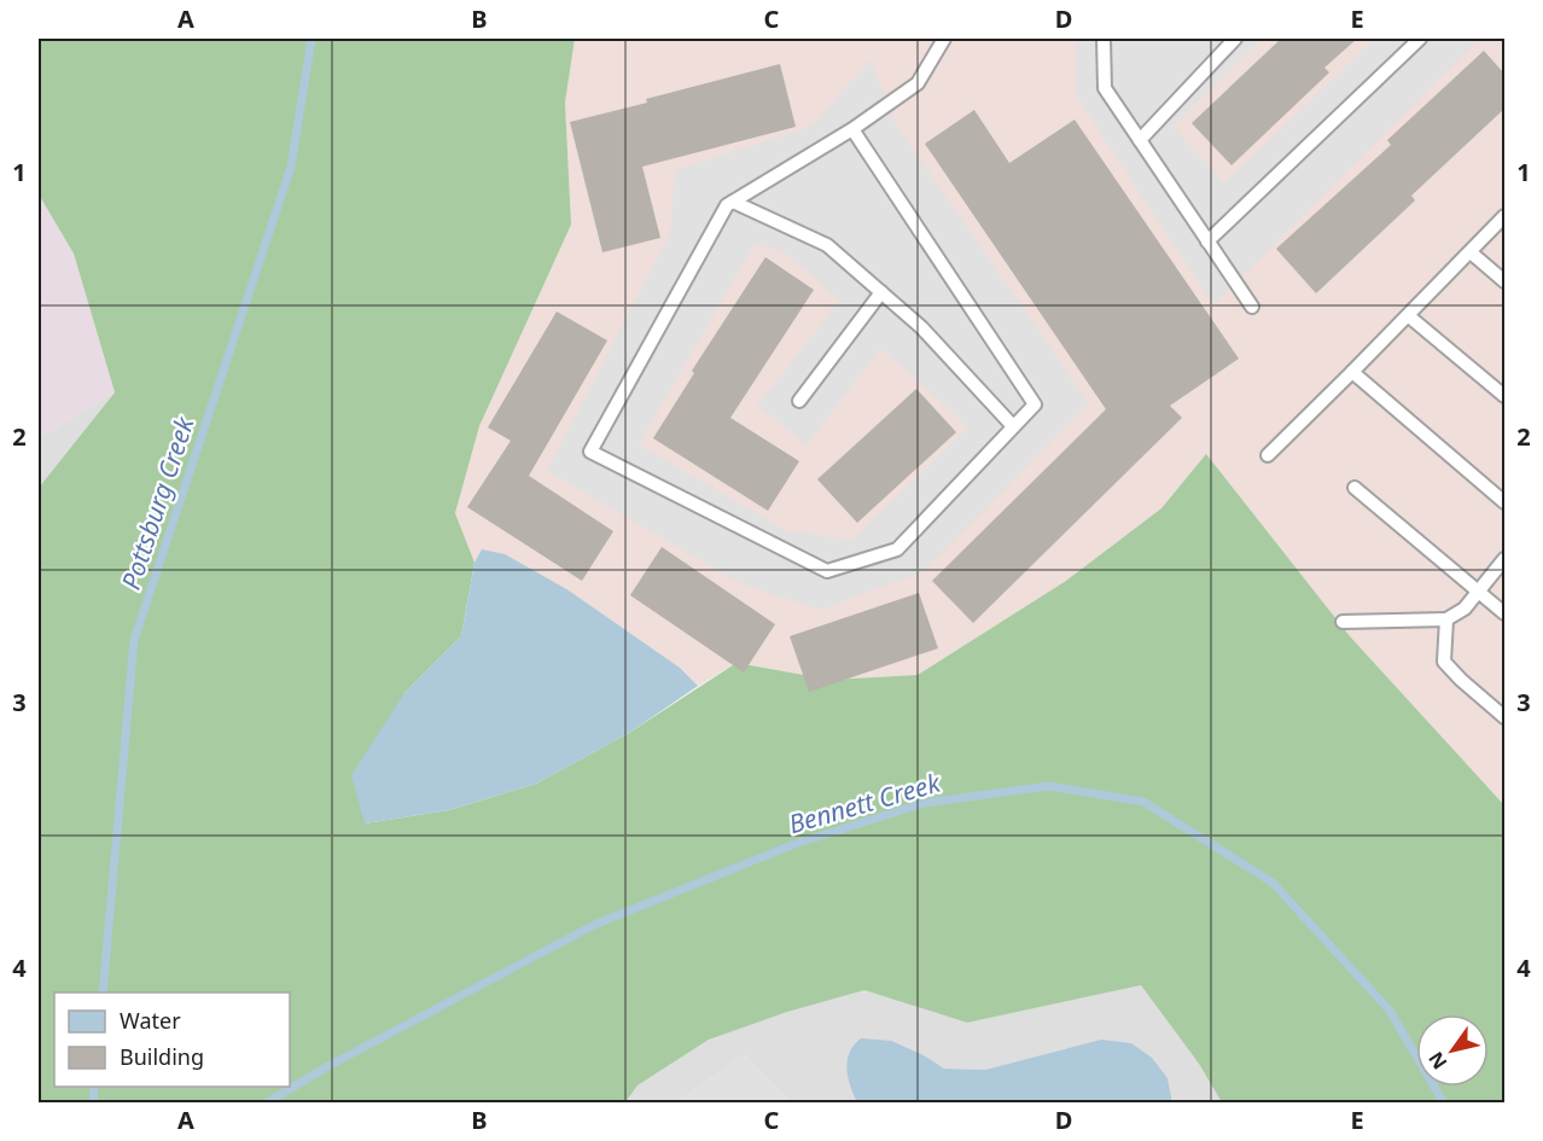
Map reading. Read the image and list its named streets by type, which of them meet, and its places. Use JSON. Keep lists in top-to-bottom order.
{
  "water": ["Pottsburg Creek", "Bennett Creek"],
  "legend": ["Water", "Building"],
  "north": "bottom left",
  "grid": {
    "columns": [
      "A",
      "B",
      "C",
      "D",
      "E"
    ],
    "rows": [
      "1",
      "2",
      "3",
      "4"
    ]
  }
}
